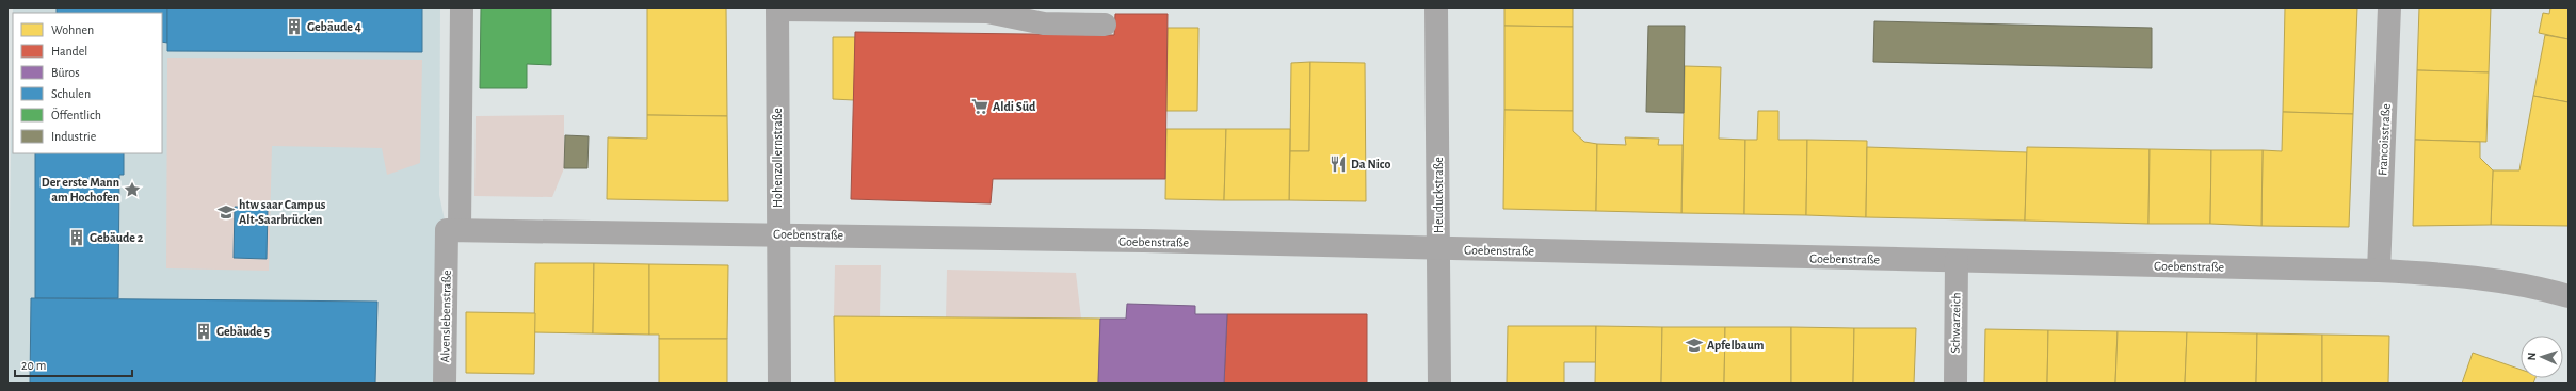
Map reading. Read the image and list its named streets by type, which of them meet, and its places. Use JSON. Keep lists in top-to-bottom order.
{
  "streets": {
    "street": [
      "Francoisstraße",
      "Hohenzollernstraße",
      "Heuduckstraße",
      "Goebenstraße",
      "Alvenslebenstraße",
      "Schwarzeich"
    ]
  },
  "crossings": [
    ["Francoisstraße", "Goebenstraße"],
    ["Hohenzollernstraße", "Goebenstraße"],
    ["Heuduckstraße", "Goebenstraße"],
    ["Goebenstraße", "Alvenslebenstraße"],
    ["Goebenstraße", "Schwarzeich"]
  ],
  "places": {
    "building": ["Gebäude 4", "Gebäude 2", "Gebäude 5"],
    "supermarket": ["Aldi Süd"],
    "restaurant": ["Da Nico"],
    "place": ["Der erste Mann am Hochofen"],
    "school or university": ["htw saar Campus Alt-Saarbrücken", "Apfelbaum"]
  },
  "legend": [
    "Wohnen",
    "Handel",
    "Büros",
    "Schulen",
    "Öffentlich",
    "Industrie"
  ],
  "scale_bar": "20 m",
  "north": "left"
}
